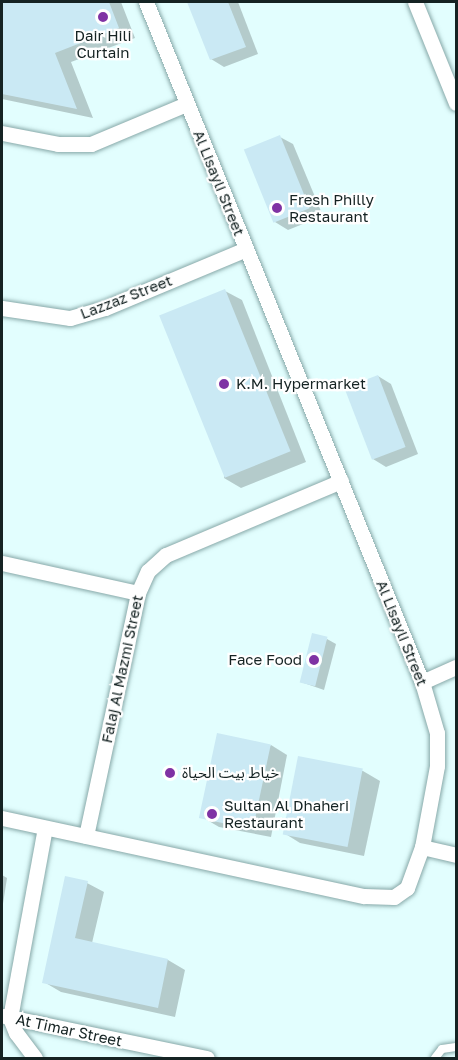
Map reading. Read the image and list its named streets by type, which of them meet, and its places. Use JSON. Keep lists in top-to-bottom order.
{
  "streets": {
    "street": [
      "Al Lisayli Street",
      "Lazzaz Street",
      "Falaj Al Mazmi Street",
      "At Timar Street"
    ]
  },
  "crossings": [
    ["Al Lisayli Street", "Lazzaz Street"],
    ["Al Lisayli Street", "Falaj Al Mazmi Street"]
  ],
  "places": [
    "Dair Hili Curtain",
    "Fresh Philly Restaurant",
    "K.M. Hypermarket",
    "Face Food",
    "خياط بيت الحياة",
    "Sultan Al Dhaheri Restaurant"
  ]
}
